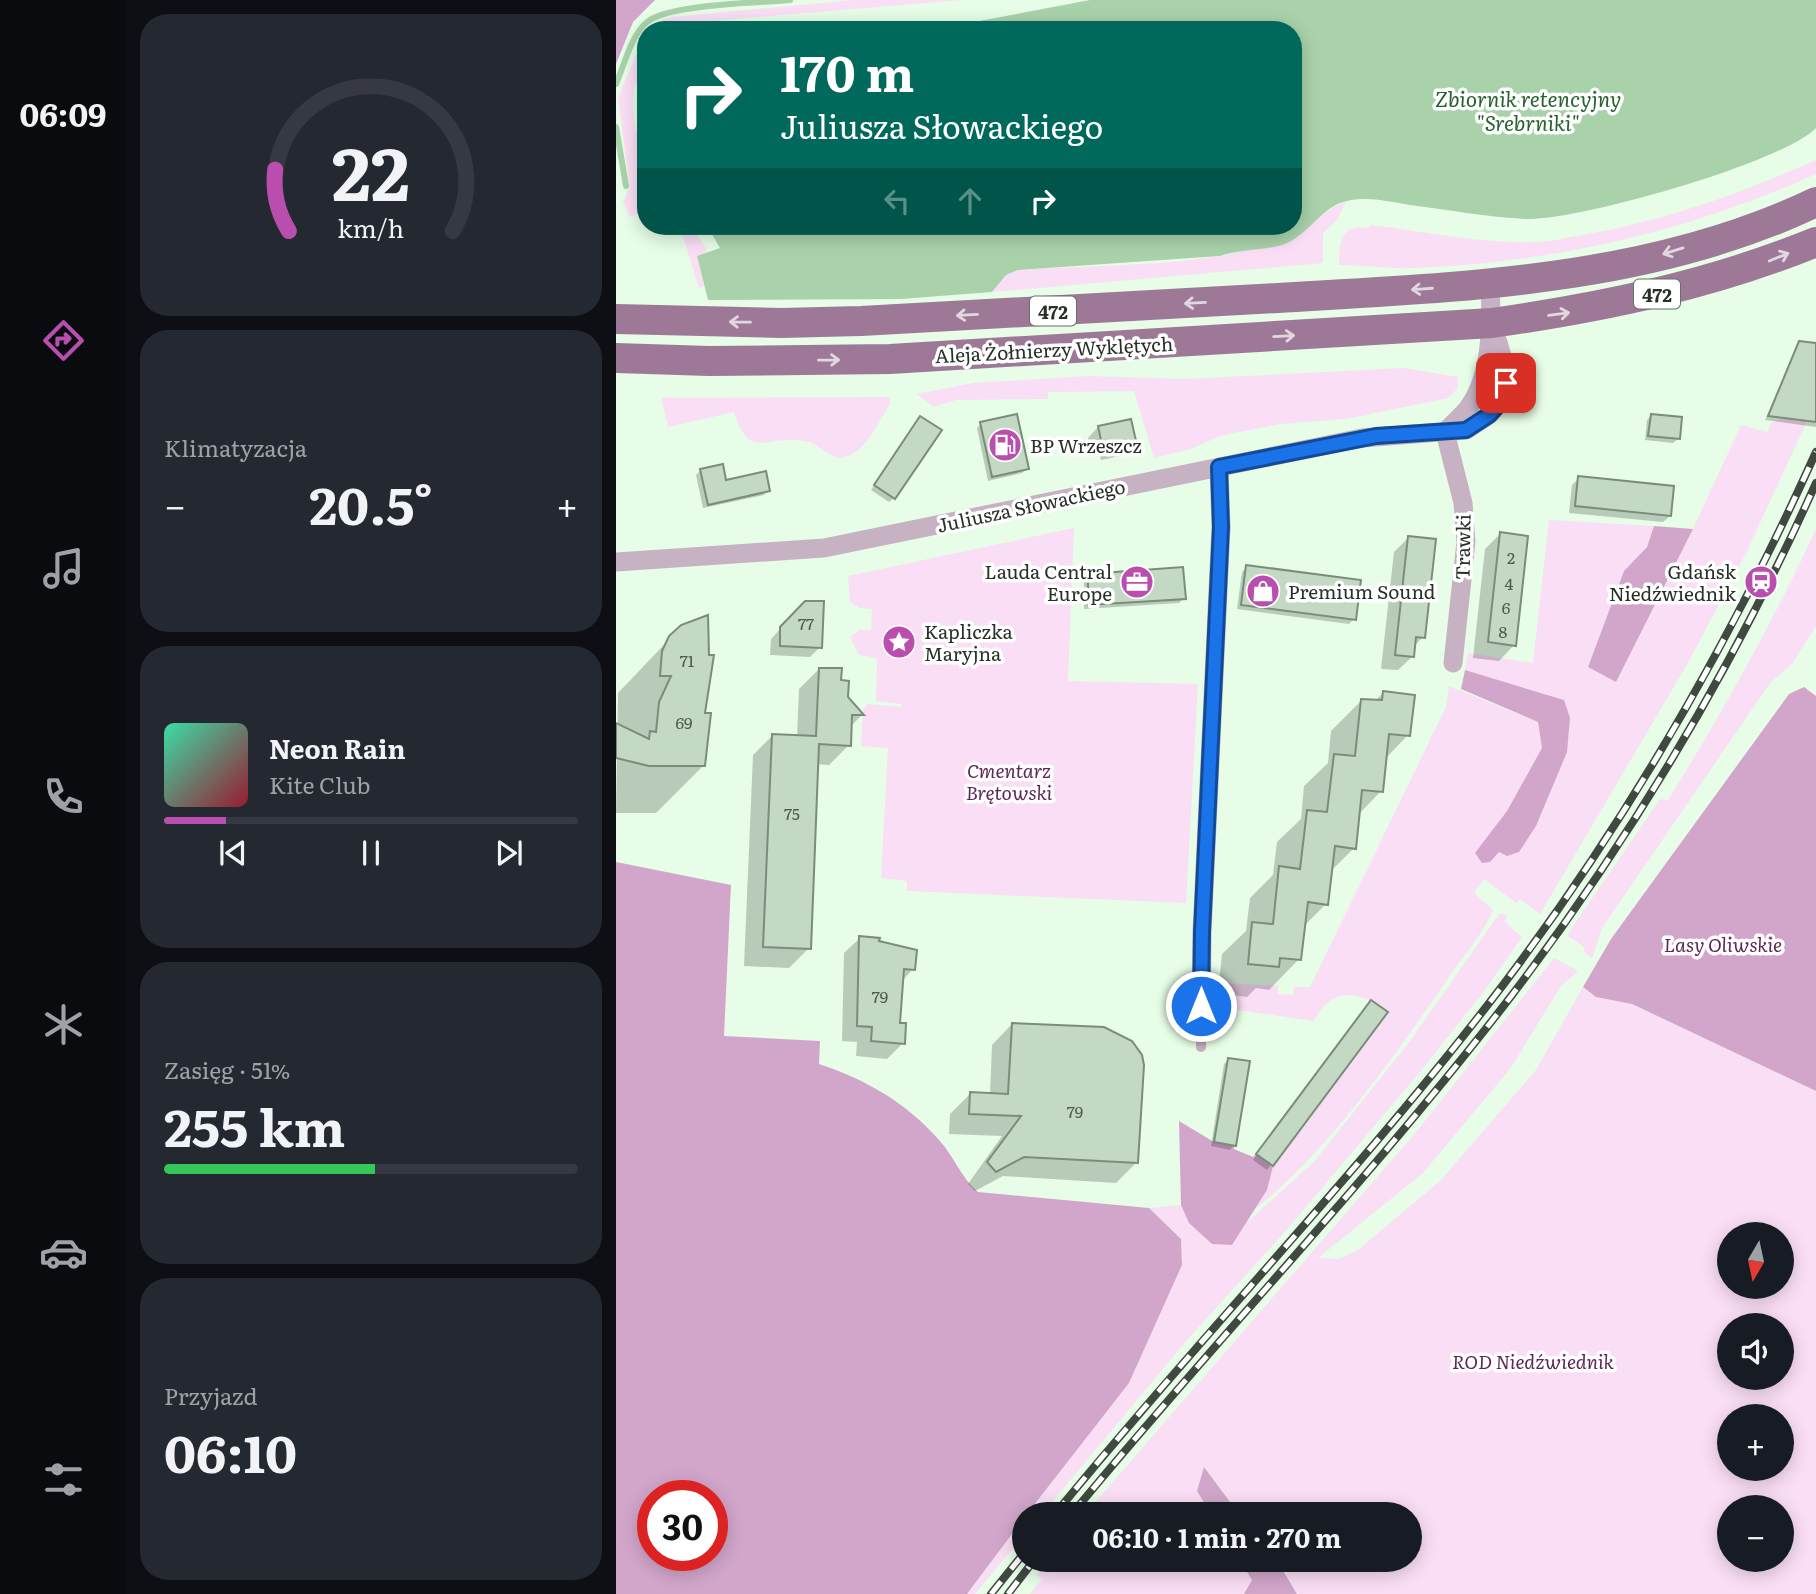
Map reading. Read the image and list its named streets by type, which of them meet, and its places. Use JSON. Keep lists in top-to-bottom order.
{
  "streets": {
    "main road": ["472", "Aleja Żołnierzy Wyklętych"],
    "street": ["Juliusza Słowackiego", "Trawki"]
  },
  "crossings": [
    ["472", "Aleja Żołnierzy Wyklętych"],
    ["Juliusza Słowackiego", "Trawki"]
  ],
  "water": ["Zbiornik retencyjny \"Srebrniki\""],
  "parks": ["Cmentarz Brętowski", "Lasy Oliwskie", "ROD Niedźwiednik"],
  "places": {
    "fuel station": ["BP Wrzeszcz"],
    "office": ["Lauda Central Europe"],
    "station": ["Gdańsk Niedźwiednik"],
    "shop": ["Premium Sound"],
    "place": ["Kapliczka Maryjna"]
  },
  "house_numbers": [
    "2",
    "4",
    "6",
    "77",
    "8",
    "71",
    "69",
    "75",
    "79",
    "79"
  ],
  "north": "bottom",
  "page": {
    "tabs": "06:09",
    "turn": ["170 m", "Juliusza Słowackiego"],
    "tile": [
      "Klimatyzacja",
      ["Zasięg · 51%", "255 km"],
      ["Przyjazd", "06:10"]
    ],
    "heat": ["−", "20.5°", "+"],
    "song": ["Neon Rain", "Kite Club"],
    "map_buttons": ["+", "−"],
    "limit": "30",
    "trip": "06:10 · 1 min · 270 m",
    "gauge": ["22", "km/h"]
  }
}
